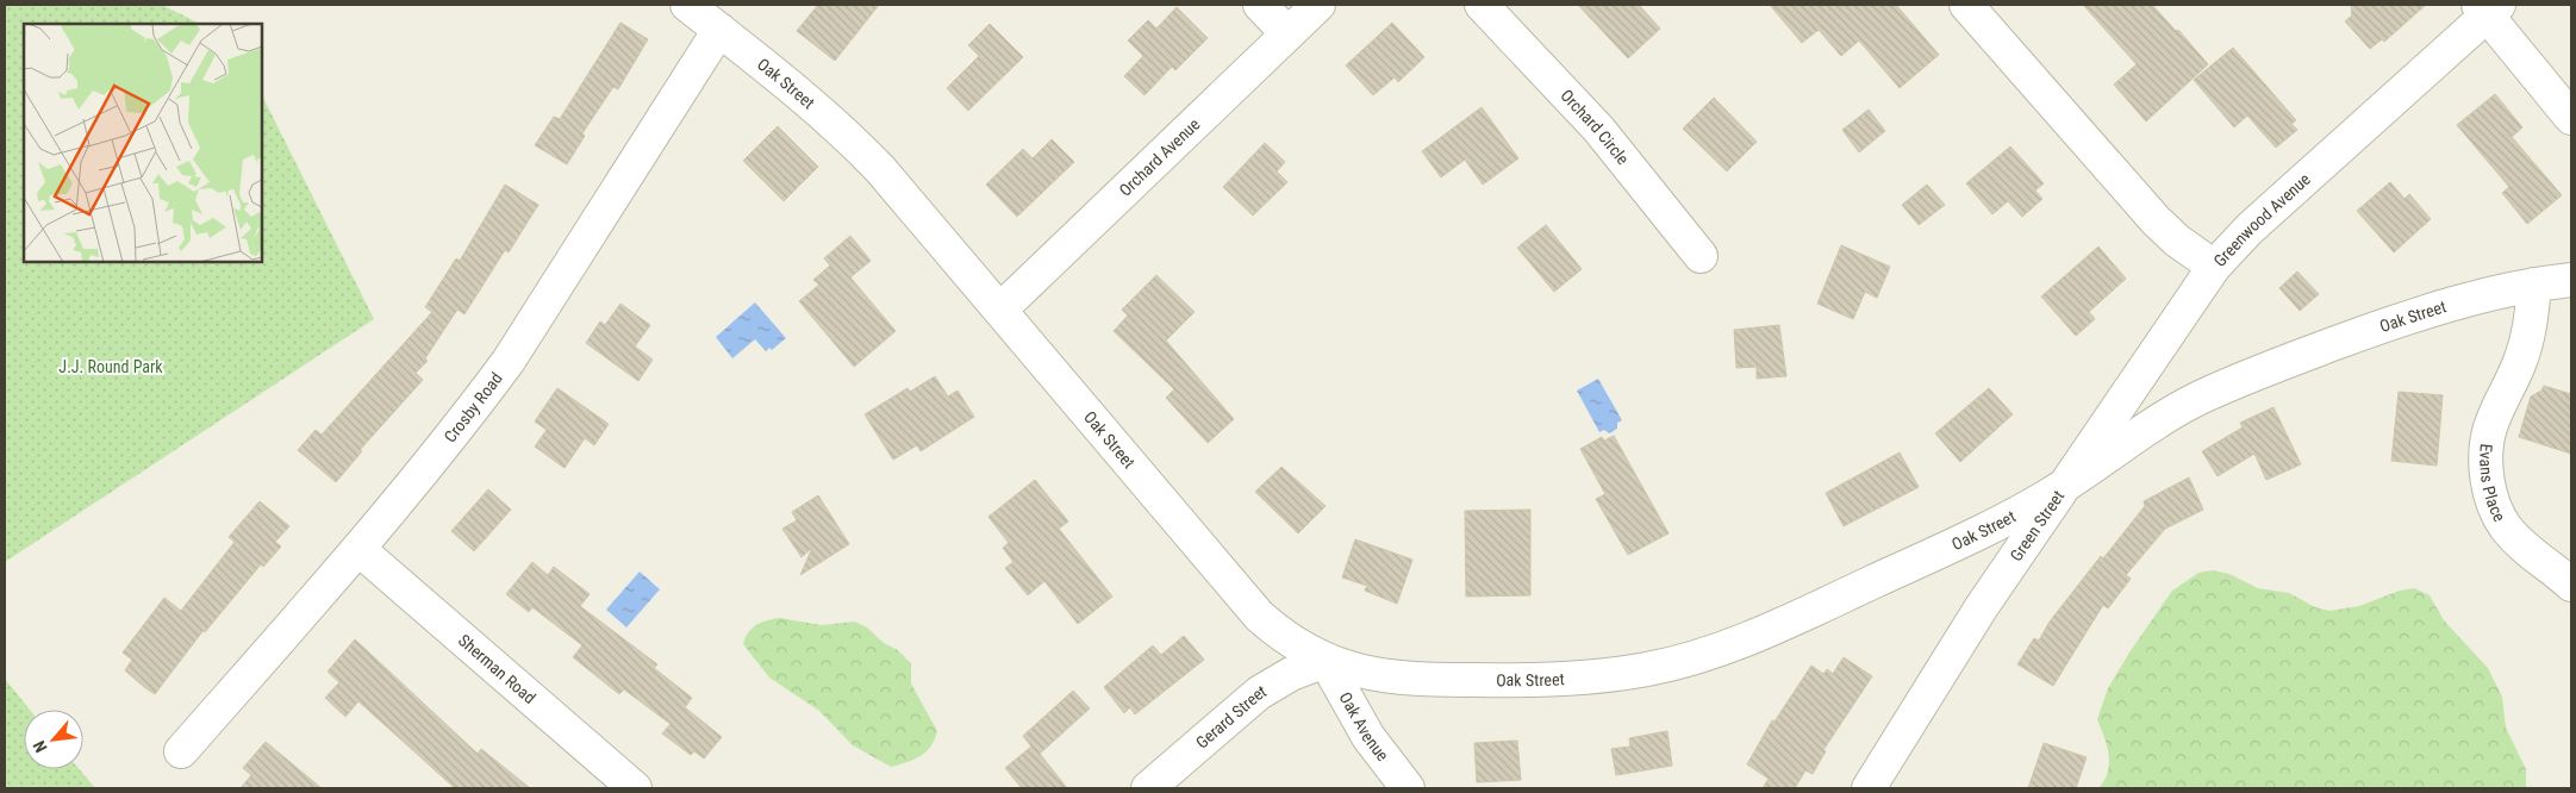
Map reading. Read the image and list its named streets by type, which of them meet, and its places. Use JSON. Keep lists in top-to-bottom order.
{
  "streets": {
    "street": [
      "Oak Street",
      "Orchard Circle",
      "Orchard Avenue",
      "Greenwood Avenue",
      "Crosby Road",
      "Evans Place",
      "Green Street",
      "Sherman Road",
      "Gerard Street",
      "Oak Avenue"
    ]
  },
  "crossings": [
    ["Oak Street", "Orchard Avenue"],
    ["Oak Street", "Crosby Road"],
    ["Oak Street", "Evans Place"],
    ["Oak Street", "Green Street"],
    ["Oak Street", "Gerard Street"],
    ["Oak Street", "Oak Avenue"],
    ["Greenwood Avenue", "Green Street"],
    ["Crosby Road", "Sherman Road"],
    ["Gerard Street", "Oak Avenue"]
  ],
  "parks": ["J.J. Round Park"],
  "north": "bottom left"
}
